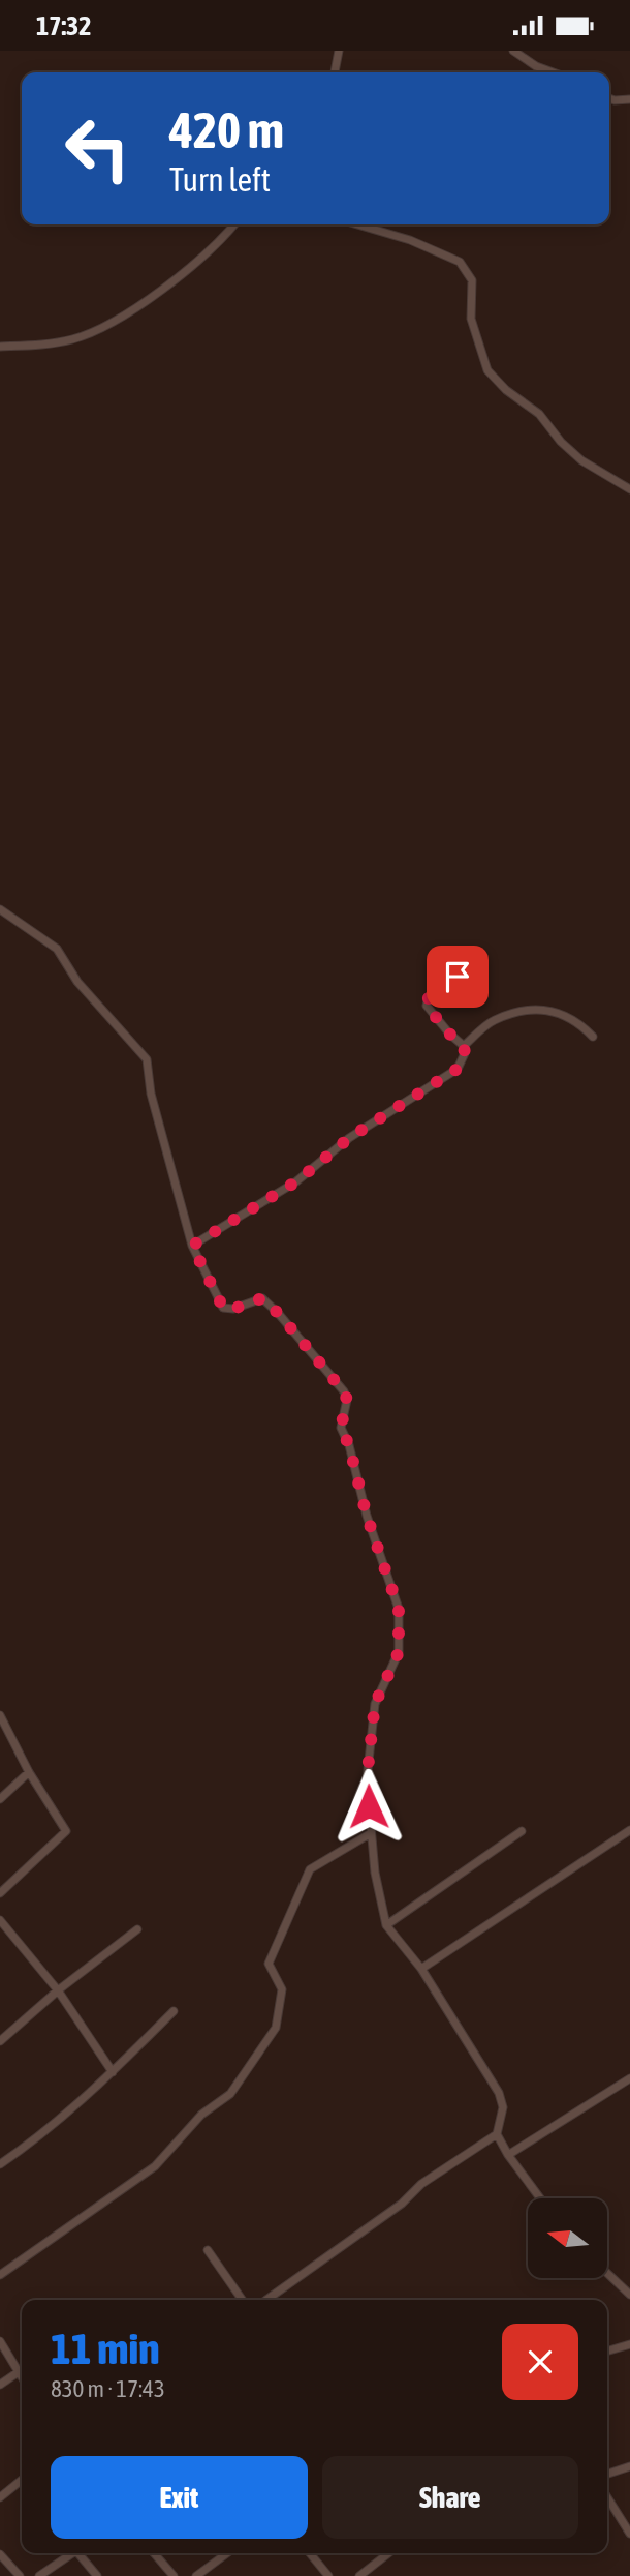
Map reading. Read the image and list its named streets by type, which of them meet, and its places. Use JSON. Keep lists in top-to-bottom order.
{
  "north": "left",
  "page": {
    "status": "17:32",
    "turn": ["420 m", "Turn left"],
    "heading": ["11 min", "830 m · 17:43"],
    "buttons": ["Exit", "Share"]
  }
}
